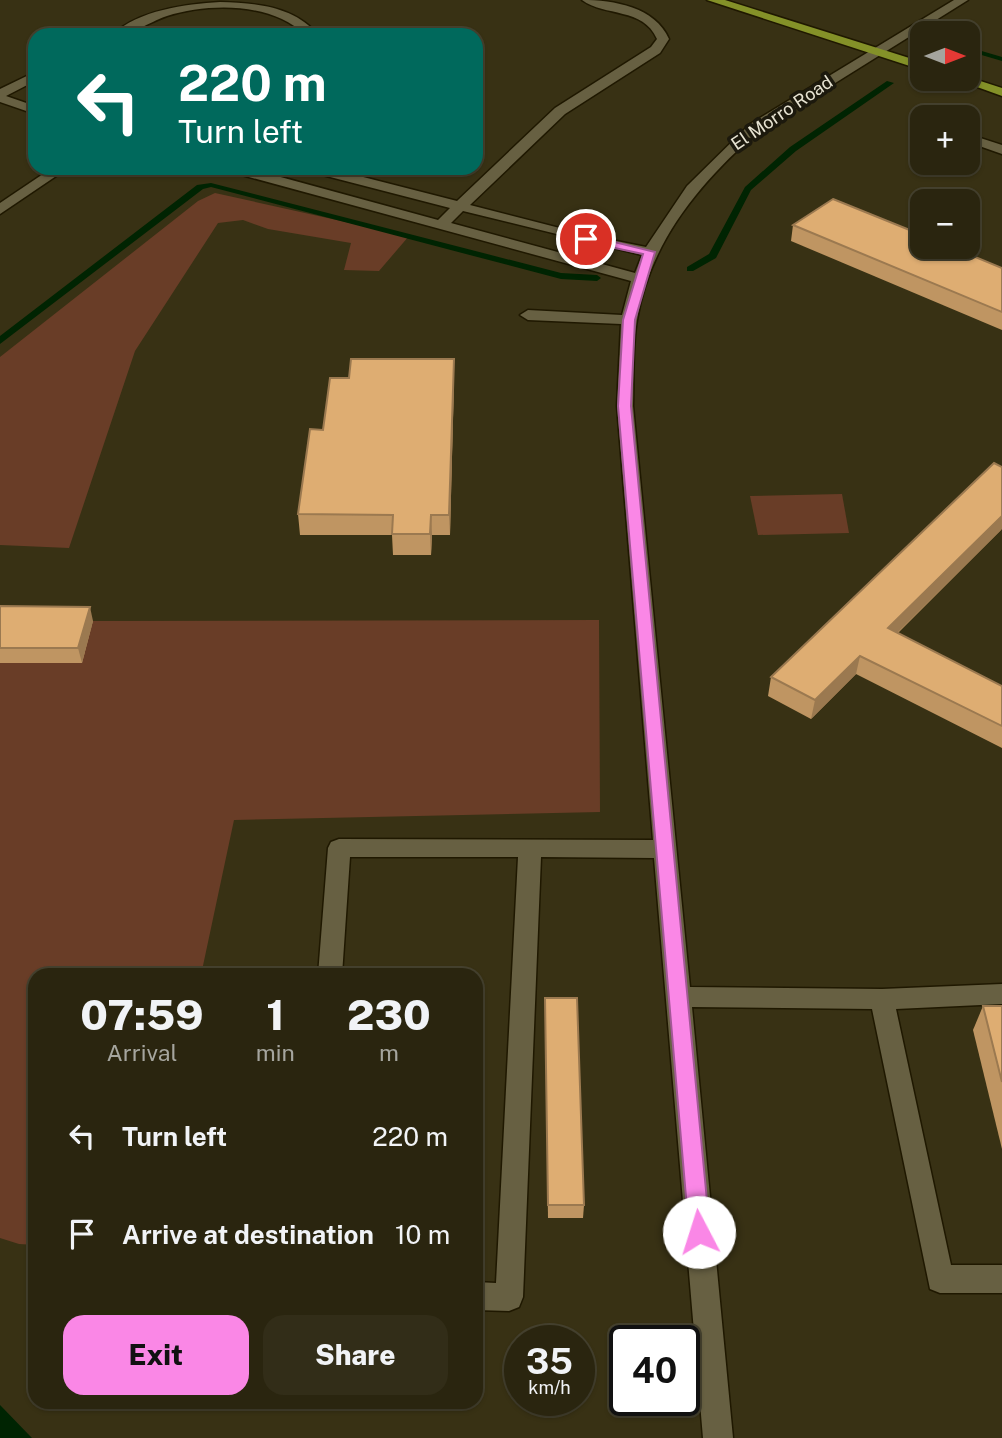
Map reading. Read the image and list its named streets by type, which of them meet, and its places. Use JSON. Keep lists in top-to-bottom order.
{
  "streets": {
    "street": ["El Morro Road"]
  },
  "north": "right",
  "page": {
    "map_buttons": ["+", "−"],
    "turn": ["220 m", "Turn left"],
    "eta": [
      "07:59",
      "Arrival",
      "1",
      "min",
      "230",
      "m"
    ],
    "list": [
      {
        "name": "Turn left",
        "value": "220 m"
      },
      {
        "name": "Arrive at destination",
        "value": "10 m"
      }
    ],
    "buttons": ["Exit", "Share"],
    "speed": "35 km/h",
    "limit": "40"
  }
}
